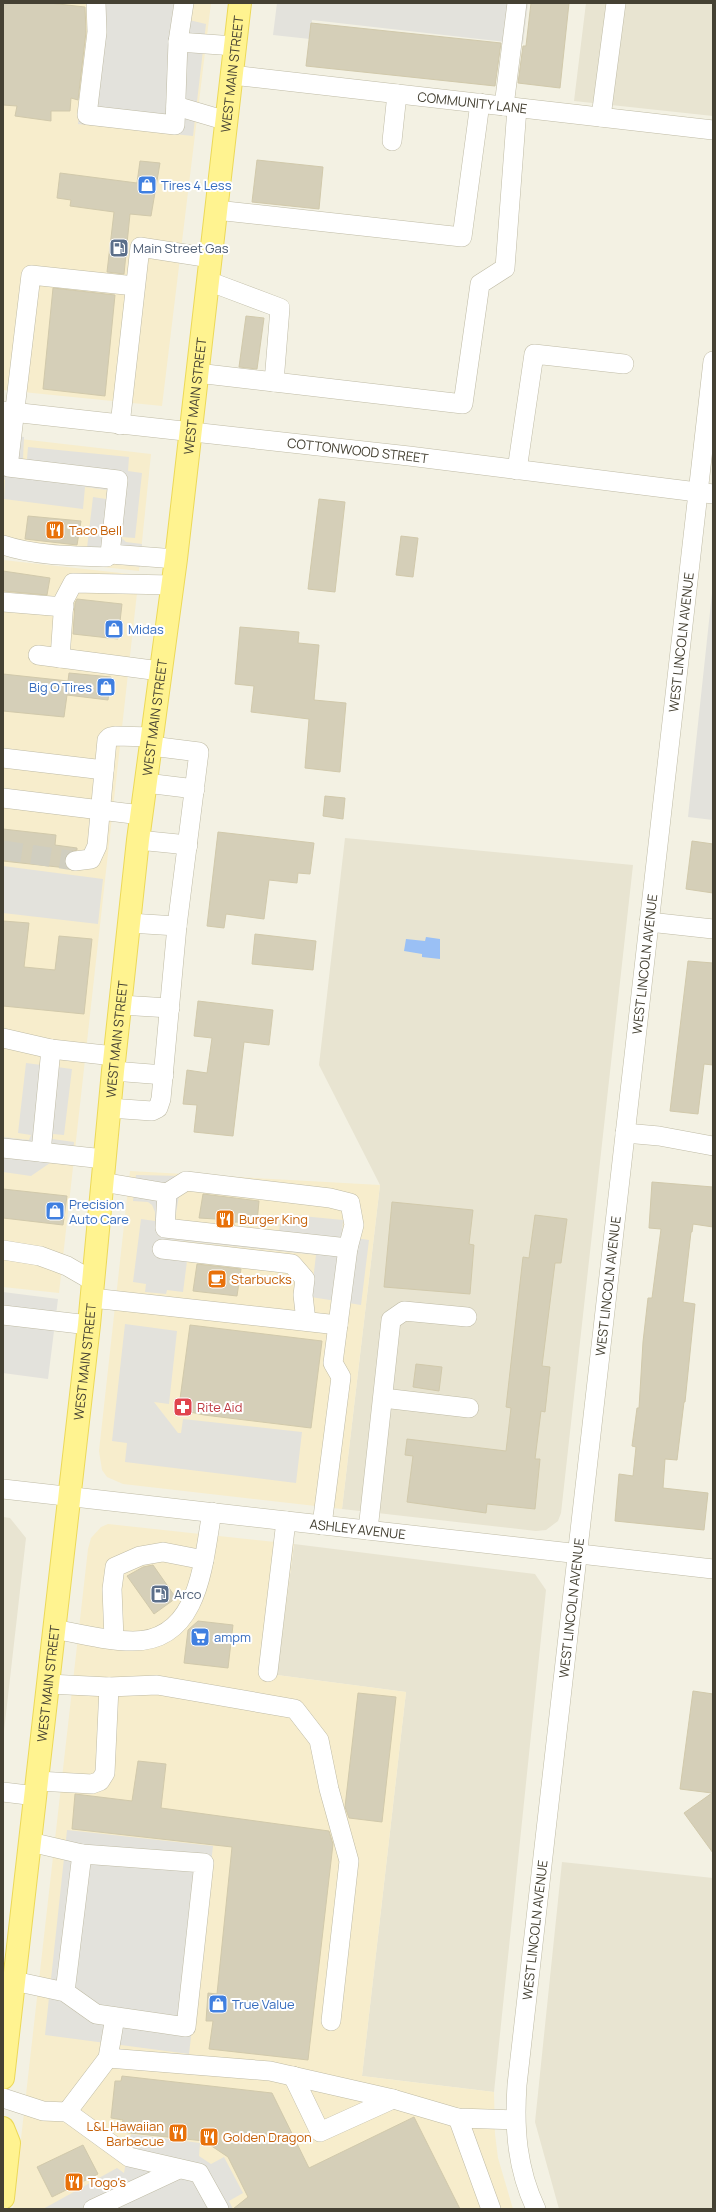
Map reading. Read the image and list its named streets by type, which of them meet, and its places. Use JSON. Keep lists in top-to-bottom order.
{
  "streets": {
    "main road": ["WEST MAIN STREET"],
    "street": [
      "COMMUNITY LANE",
      "COTTONWOOD STREET",
      "WEST LINCOLN AVENUE",
      "ASHLEY AVENUE"
    ]
  },
  "crossings": [
    ["WEST MAIN STREET", "COMMUNITY LANE"],
    ["WEST MAIN STREET", "COTTONWOOD STREET"],
    ["WEST MAIN STREET", "ASHLEY AVENUE"],
    ["COTTONWOOD STREET", "WEST LINCOLN AVENUE"],
    ["WEST LINCOLN AVENUE", "ASHLEY AVENUE"]
  ],
  "places": {
    "shop": [
      "Tires 4 Less",
      "Midas",
      "Big O Tires",
      "Precision Auto Care",
      "True Value"
    ],
    "fuel station": ["Main Street Gas", "Arco"],
    "restaurant": [
      "Taco Bell",
      "Burger King",
      "L&L Hawaiian Barbecue",
      "Golden Dragon",
      "Togo's"
    ],
    "cafe": ["Starbucks"],
    "pharmacy": ["Rite Aid"],
    "supermarket": ["ampm"]
  }
}
